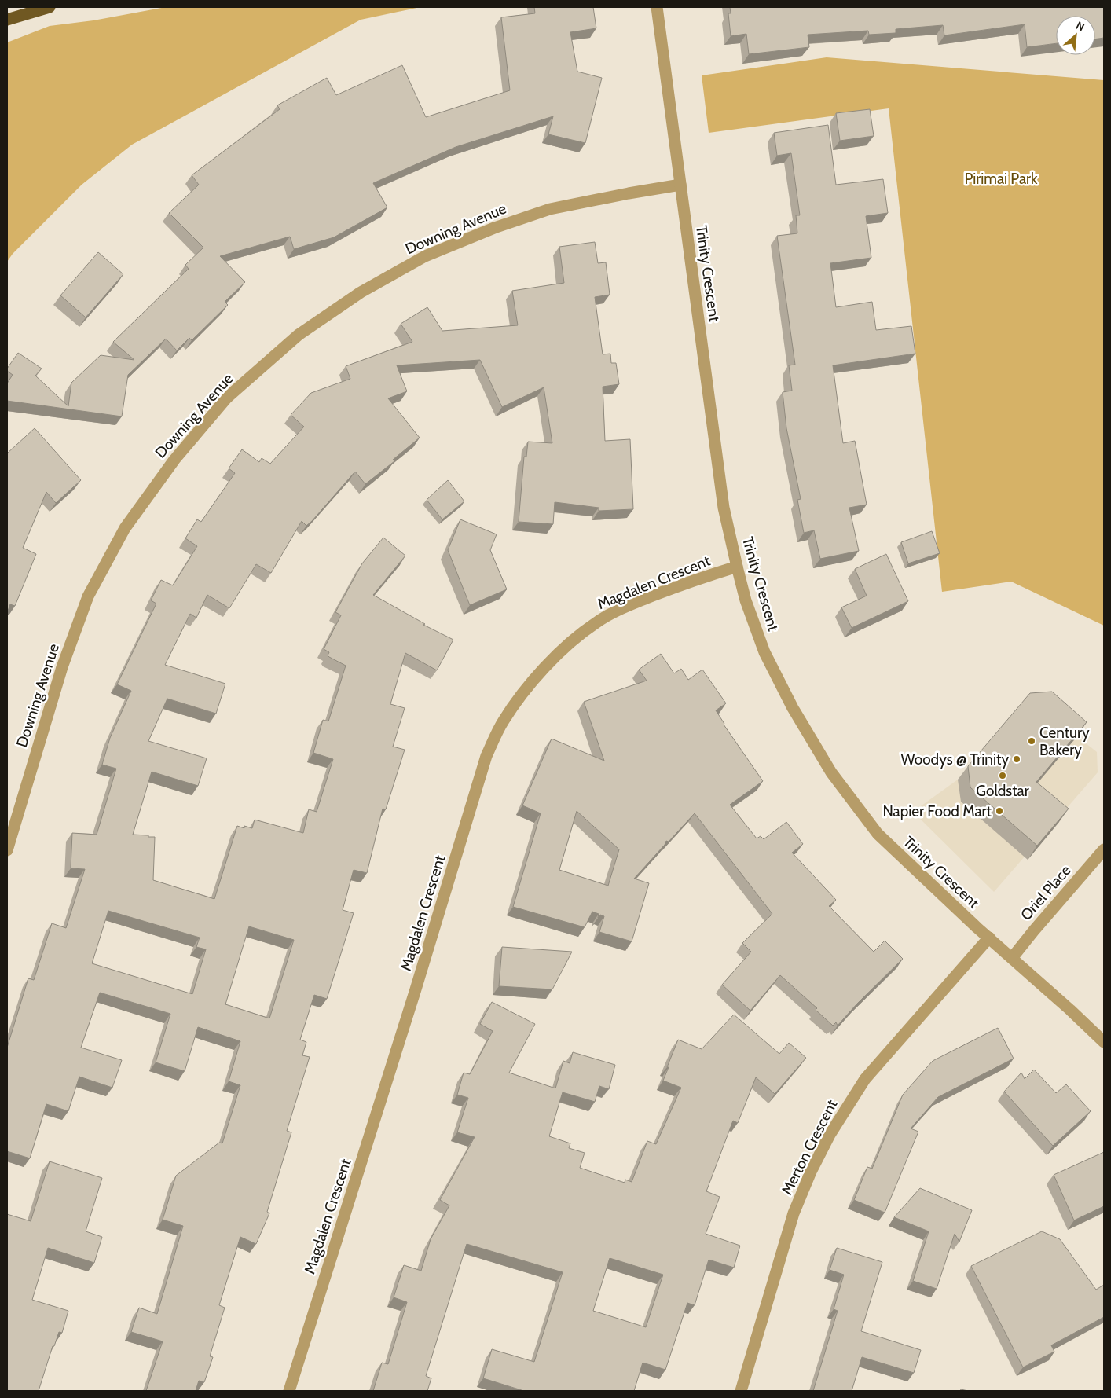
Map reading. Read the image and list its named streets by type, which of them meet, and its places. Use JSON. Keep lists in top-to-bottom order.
{
  "streets": {
    "street": [
      "Downing Avenue",
      "Trinity Crescent",
      "Magdalen Crescent",
      "Oriel Place",
      "Merton Crescent"
    ]
  },
  "crossings": [
    ["Downing Avenue", "Trinity Crescent"],
    ["Trinity Crescent", "Magdalen Crescent"],
    ["Trinity Crescent", "Oriel Place"],
    ["Trinity Crescent", "Merton Crescent"]
  ],
  "parks": ["Pirimai Park"],
  "places": [
    "Century Bakery",
    "Woodys @ Trinity",
    "Goldstar",
    "Napier Food Mart"
  ],
  "north": "top right"
}
